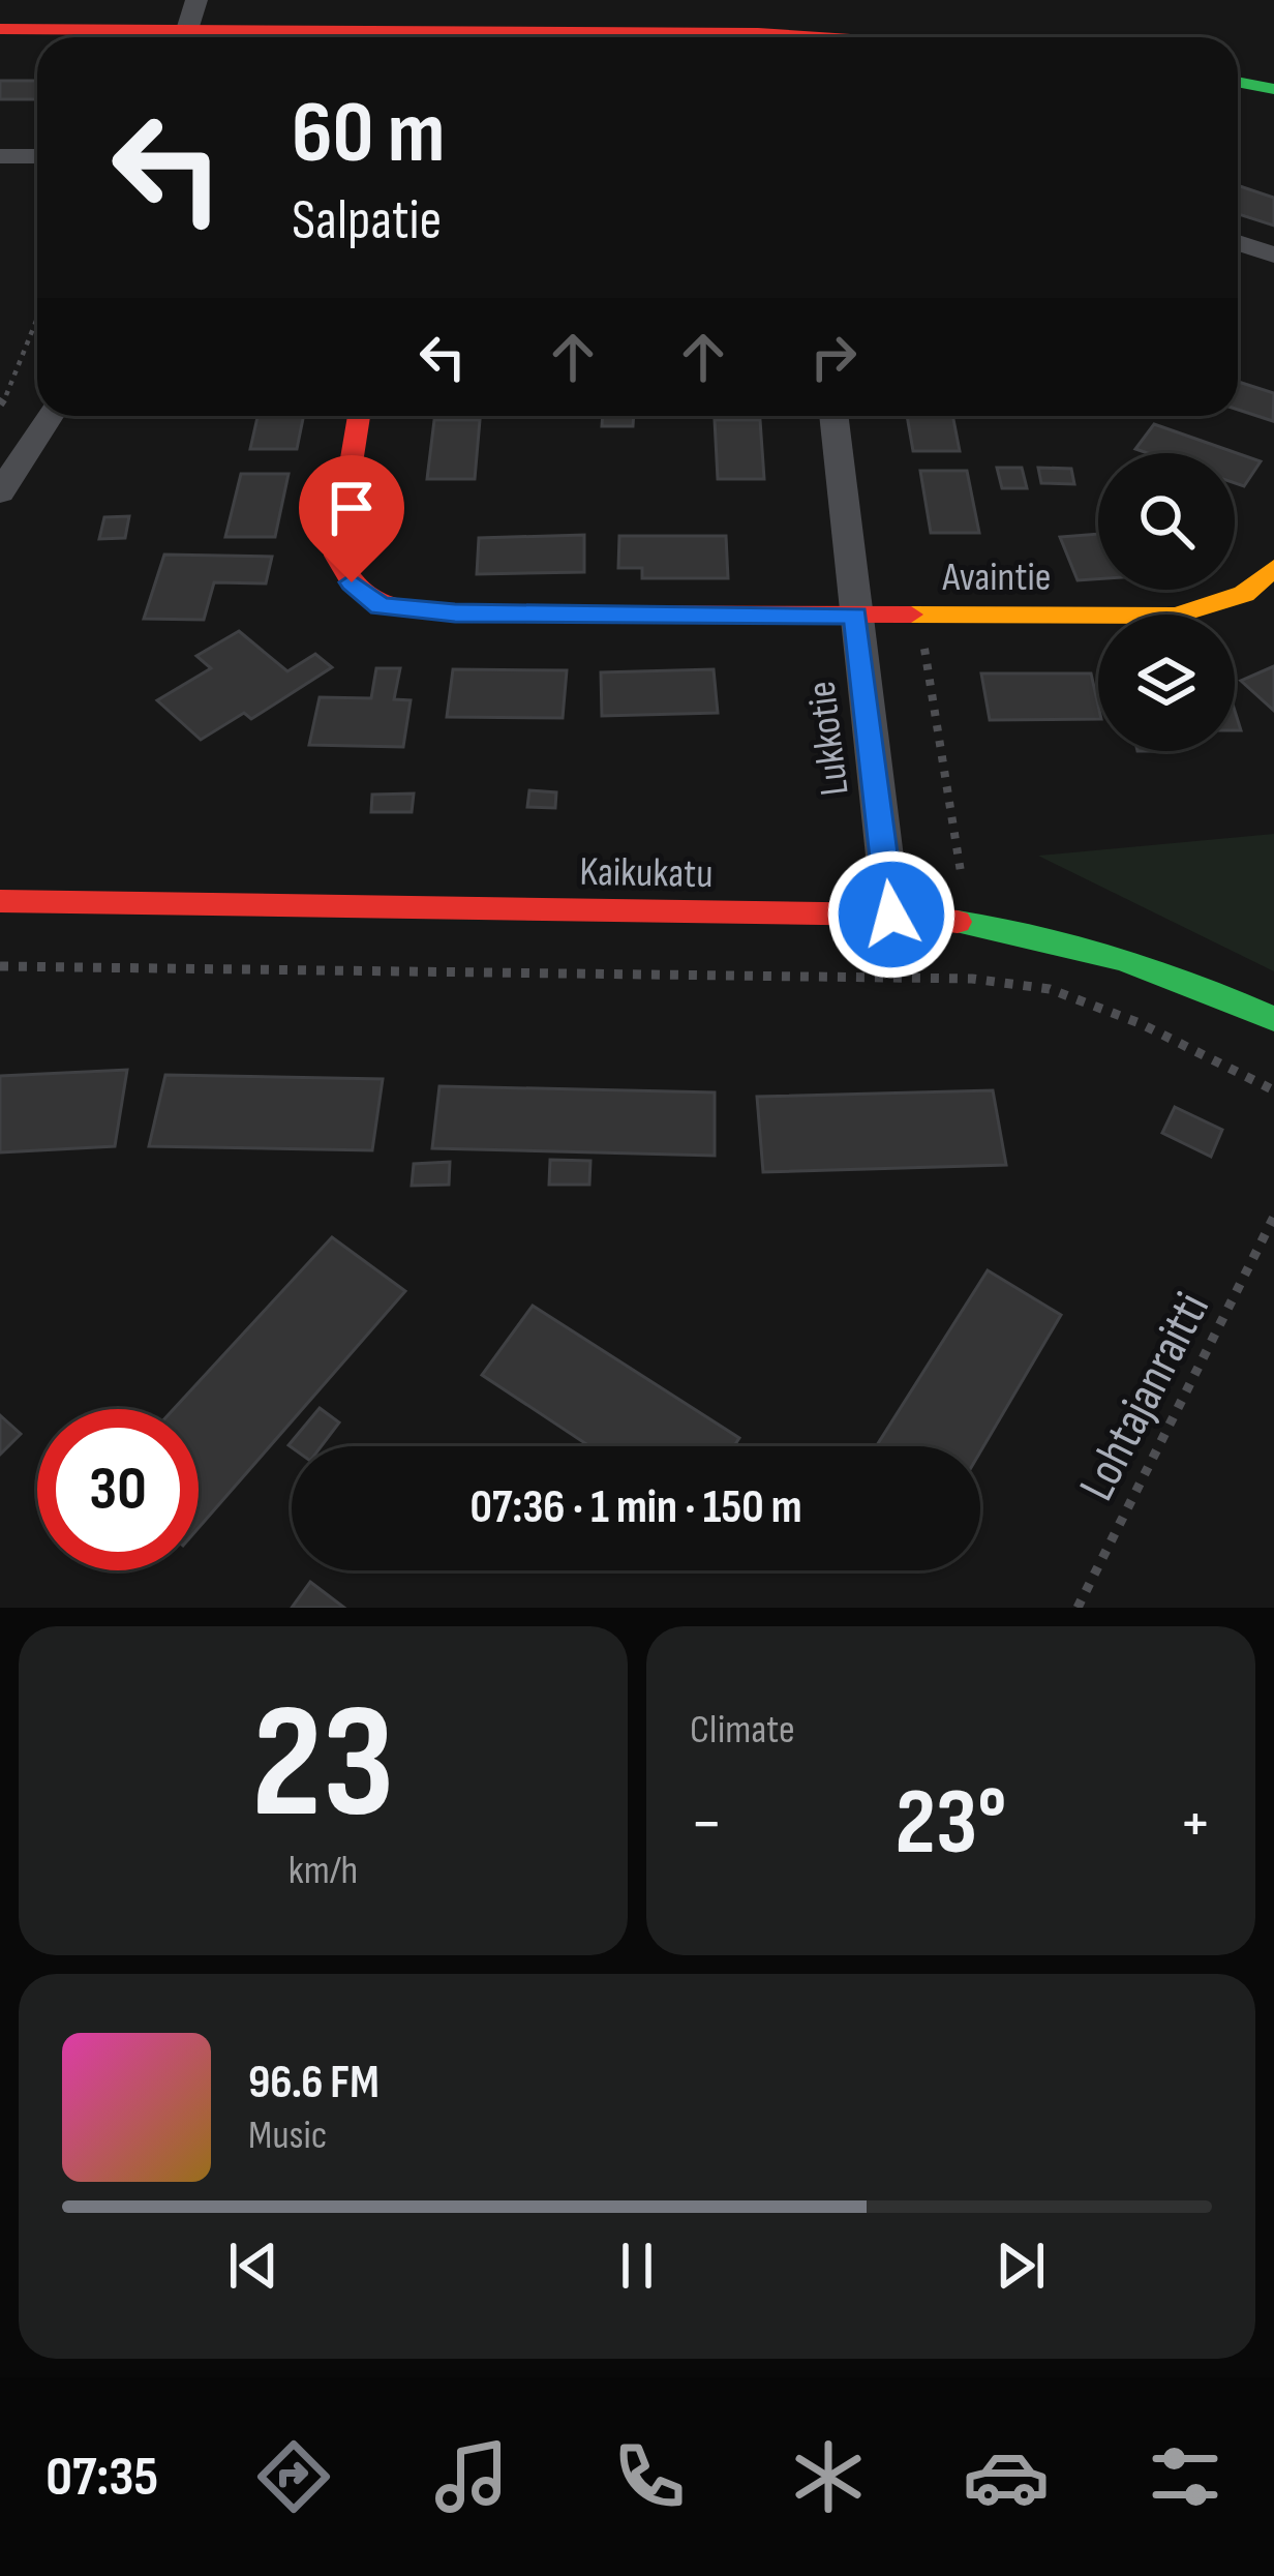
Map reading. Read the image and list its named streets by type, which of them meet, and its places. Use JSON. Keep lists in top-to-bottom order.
{
  "streets": {
    "street": ["Avaintie", "Lukkotie", "Kaikukatu"],
    "path": ["Lohtajanraitti"]
  },
  "crossings": [
    ["Avaintie", "Lukkotie"],
    ["Lukkotie", "Kaikukatu"]
  ],
  "page": {
    "turn": ["60 m", "Salpatie"],
    "limit": "30",
    "trip": "07:36 · 1 min · 150 m",
    "tile": [
      ["23", "km/h"],
      "Climate"
    ],
    "heat": ["−", "23°", "+"],
    "song": ["96.6 FM", "Music"],
    "tabs": "07:35"
  }
}
